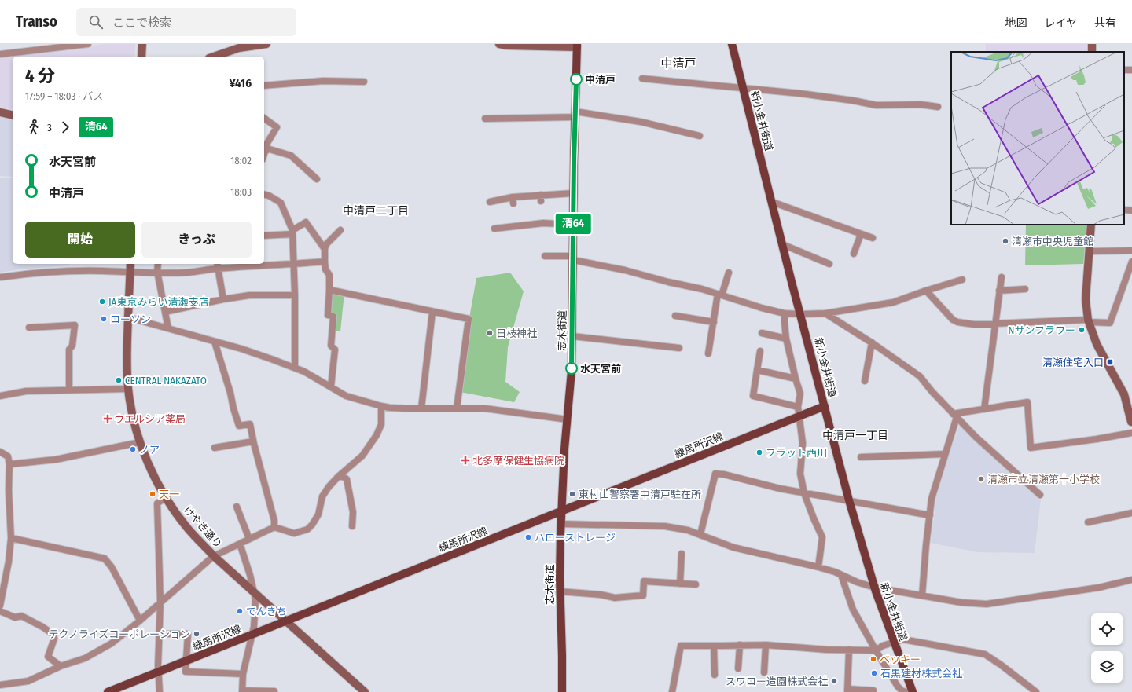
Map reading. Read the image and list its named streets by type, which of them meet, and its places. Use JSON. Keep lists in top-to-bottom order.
{
  "streets": {
    "main road": ["新小金井街道", "志木街道", "練馬所沢線"],
    "street": ["けやき通り"]
  },
  "crossings": [
    ["新小金井街道", "練馬所沢線"],
    ["志木街道", "練馬所沢線"],
    ["練馬所沢線", "けやき通り"]
  ],
  "districts": ["中清戸", "中清戸二丁目", "中清戸一丁目"],
  "places": {
    "other": [
      "中清戸",
      "清瀬市中央児童館",
      "JA東京みらい清瀬支店",
      "ローソン",
      "Nサンフラワー",
      "日枝神社",
      "水天宮前",
      "CENTRAL NAKAZATO",
      "ノア",
      "フラット西川",
      "清瀬市立清瀬第十小学校",
      "天一",
      "東村山警察署中清戸駐在所",
      "ハローストレージ",
      "でんきち",
      "テクノライズコーポレーション",
      "ベッキー",
      "石黒建材株式会社",
      "スワロー造園株式会社"
    ],
    "transit": ["清瀬住宅入口"],
    "health": ["ウエルシア薬局", "北多摩保健生協病院"]
  },
  "lines": ["bus line 清64"],
  "page": {
    "header": "Transo",
    "search": "ここで検索",
    "nav": ["地図", "レイヤ", "共有"],
    "on_map": "清64",
    "heading": ["4 分", "17:59 – 18:03 · バス", "¥416"],
    "legs": ["3", "清64"],
    "list": [
      {
        "name": "水天宮前",
        "value": "18:02"
      },
      {
        "name": "中清戸",
        "value": "18:03"
      }
    ],
    "buttons": ["開始", "きっぷ"]
  }
}
